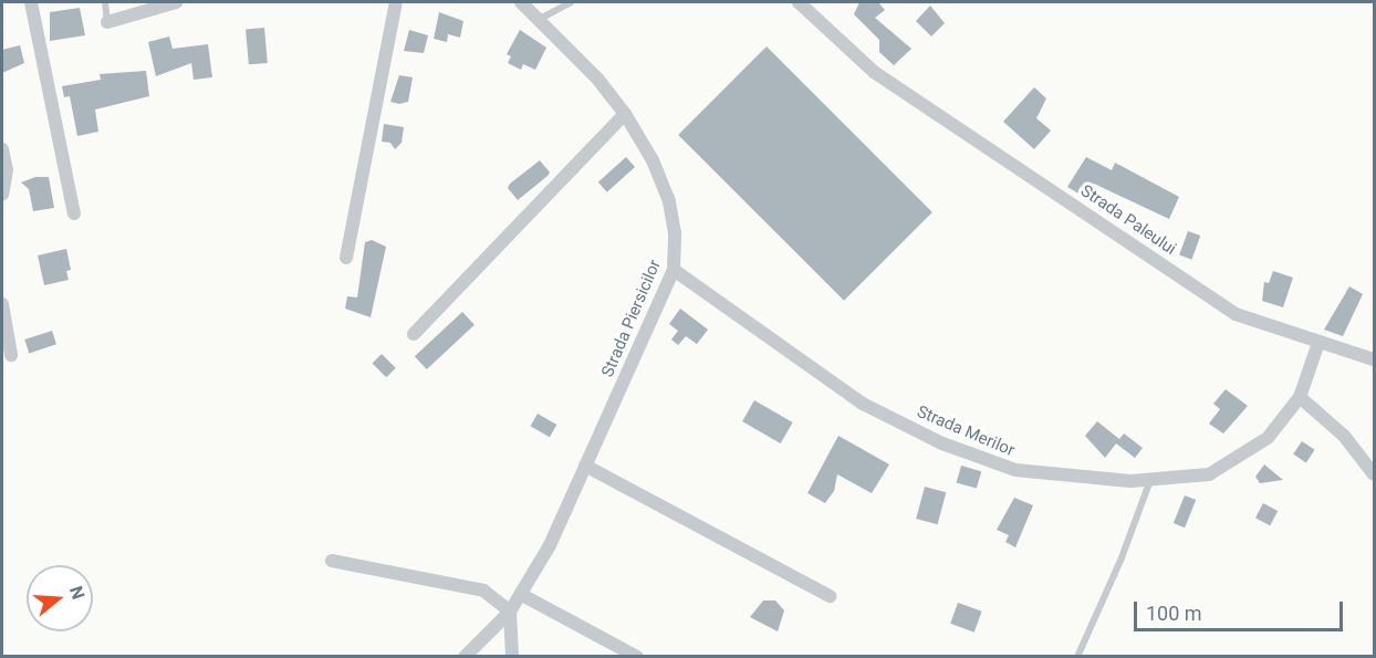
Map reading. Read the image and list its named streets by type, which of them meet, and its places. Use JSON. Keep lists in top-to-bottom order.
{
  "streets": {
    "street": ["Strada Paleului", "Strada Piersicilor", "Strada Merilor"]
  },
  "crossings": [
    ["Strada Piersicilor", "Strada Merilor"]
  ],
  "scale_bar": "100 m",
  "north": "right"
}
